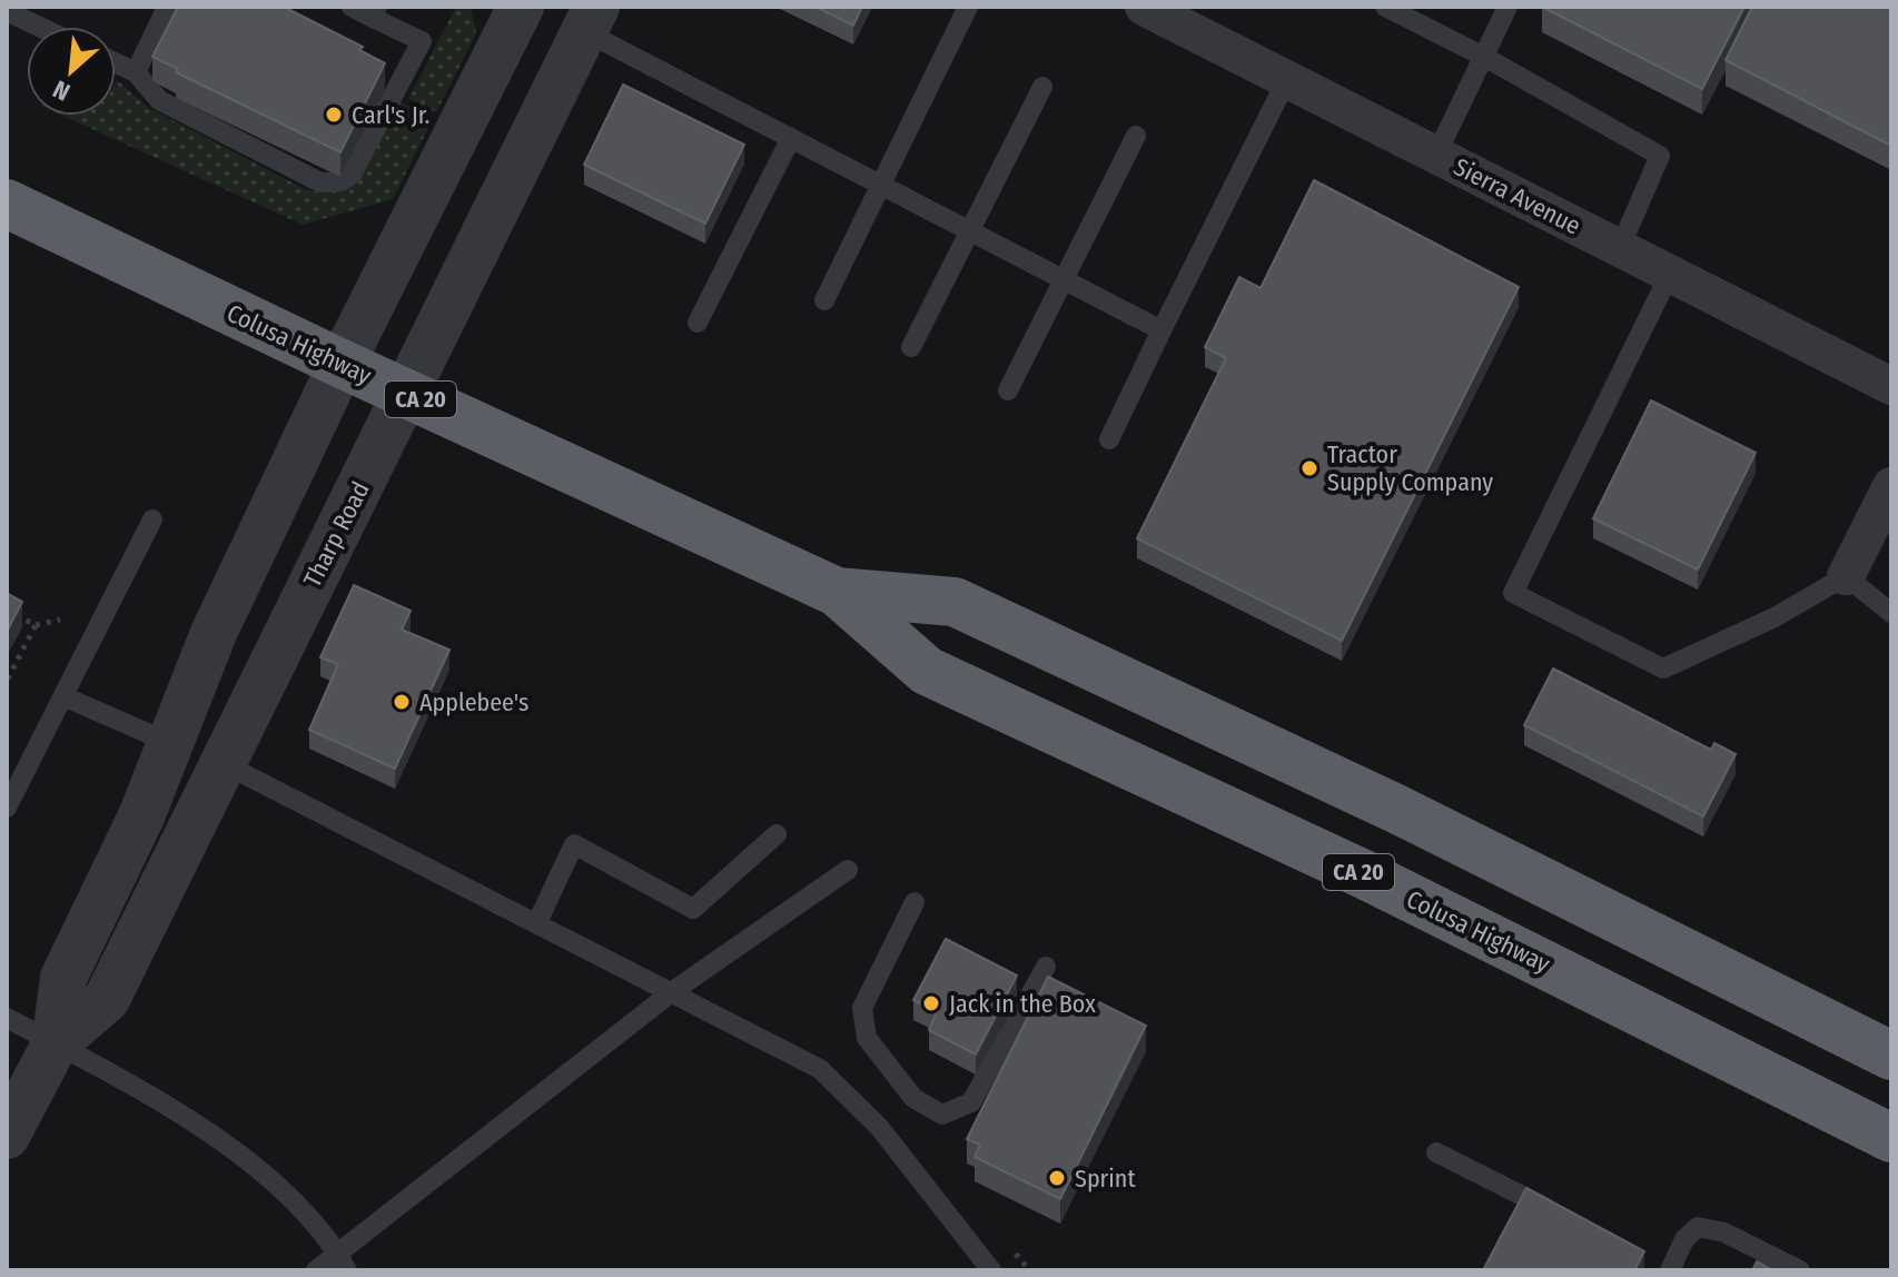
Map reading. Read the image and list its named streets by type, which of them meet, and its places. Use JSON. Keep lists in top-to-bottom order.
{
  "streets": {
    "highway": ["Colusa Highway", "CA 20"],
    "street": ["Sierra Avenue", "Tharp Road"]
  },
  "crossings": [
    ["Colusa Highway", "Tharp Road"]
  ],
  "places": [
    "Carl's Jr.",
    "Tractor Supply Company",
    "Applebee's",
    "Jack in the Box",
    "Sprint"
  ],
  "north": "bottom left"
}
